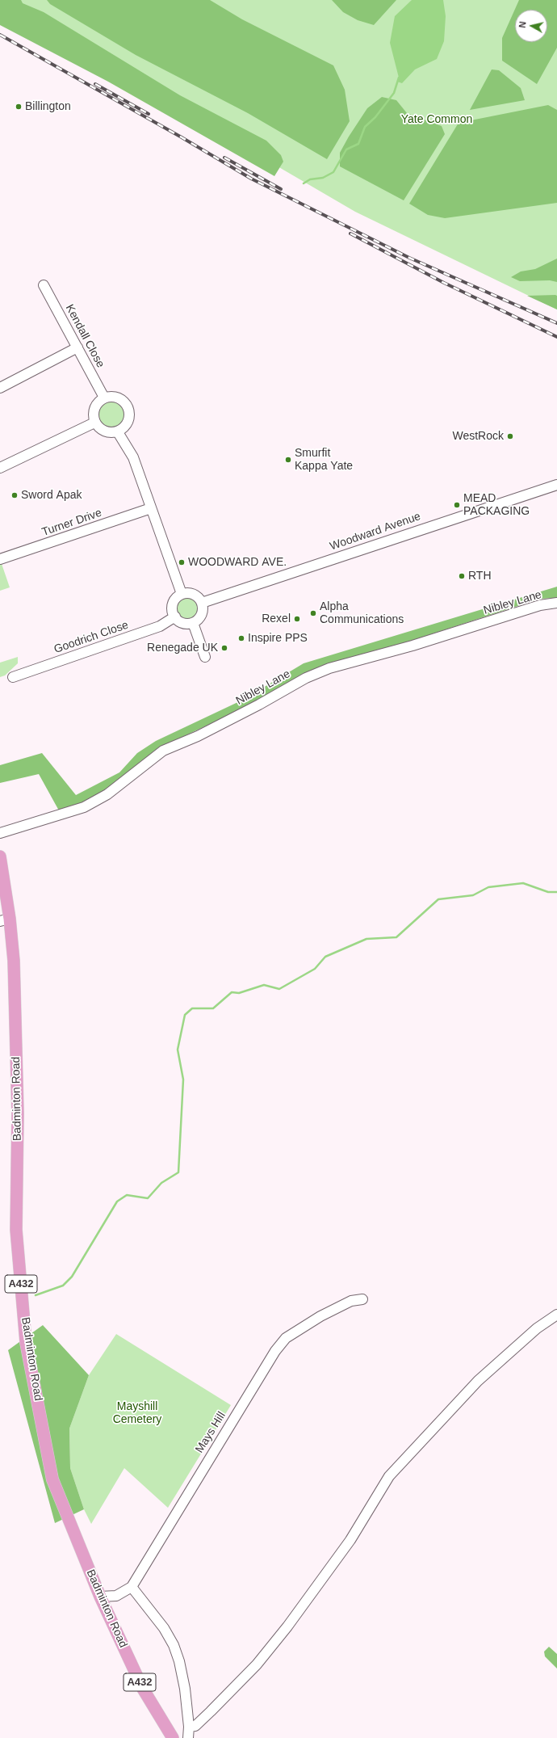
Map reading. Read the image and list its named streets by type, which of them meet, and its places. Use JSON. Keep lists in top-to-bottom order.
{
  "streets": {
    "main road": ["Badminton Road", "A432"],
    "street": [
      "Kendall Close",
      "Turner Drive",
      "Woodward Avenue",
      "Nibley Lane",
      "Goodrich Close",
      "Mays Hill"
    ]
  },
  "crossings": [
    ["Woodward Avenue", "Goodrich Close"],
    ["Badminton Road", "Mays Hill"]
  ],
  "parks": ["Yate Common", "Mayshill Cemetery"],
  "places": [
    "Billington",
    "WestRock",
    "Smurfit Kappa Yate",
    "Sword Apak",
    "MEAD PACKAGING",
    "WOODWARD AVE.",
    "RTH",
    "Alpha Communications",
    "Rexel",
    "Inspire PPS",
    "Renegade UK"
  ],
  "north": "left"
}
